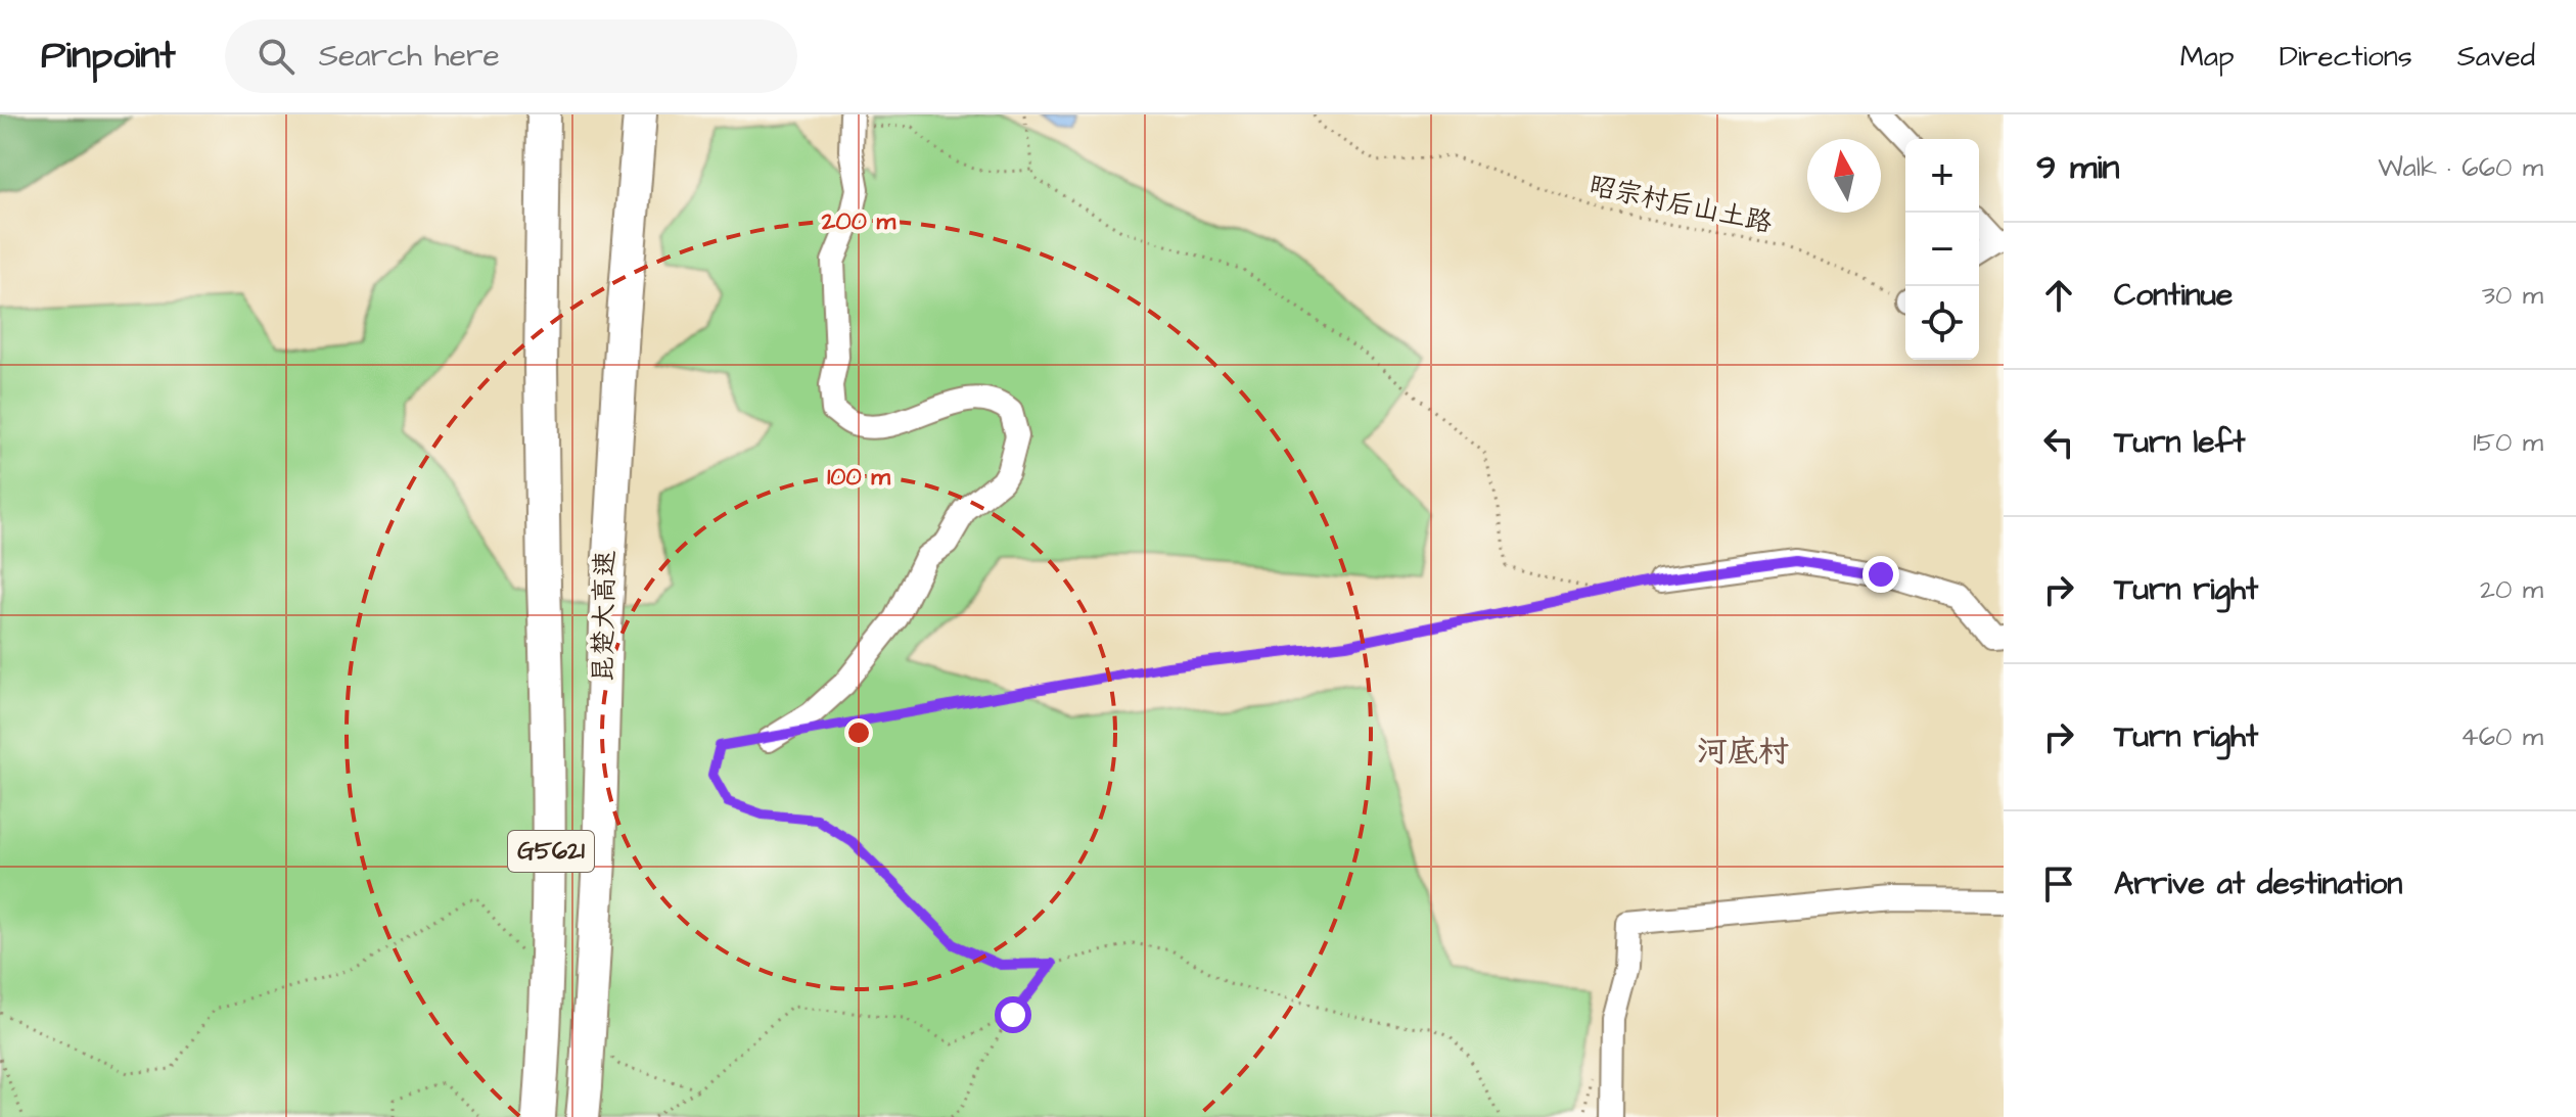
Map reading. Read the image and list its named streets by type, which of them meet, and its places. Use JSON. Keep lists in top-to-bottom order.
{
  "streets": {
    "highway": ["昆楚大高速", "G5621"],
    "path": ["昭宗村后山土路"]
  },
  "crossings": [
    ["昆楚大高速", "G5621"]
  ],
  "districts": ["河底村"],
  "north": "top",
  "page": {
    "header": "Pinpoint",
    "search": "Search here",
    "nav": ["Map", "Directions", "Saved"],
    "heading": ["9 min", "Walk · 660 m"],
    "map_buttons": ["+", "−"],
    "list": [
      ["Continue", "30 m"],
      ["Turn left", "150 m"],
      ["Turn right", "20 m"],
      ["Turn right", "460 m"],
      "Arrive at destination"
    ]
  },
  "rings": ["200 m", "100 m"]
}
